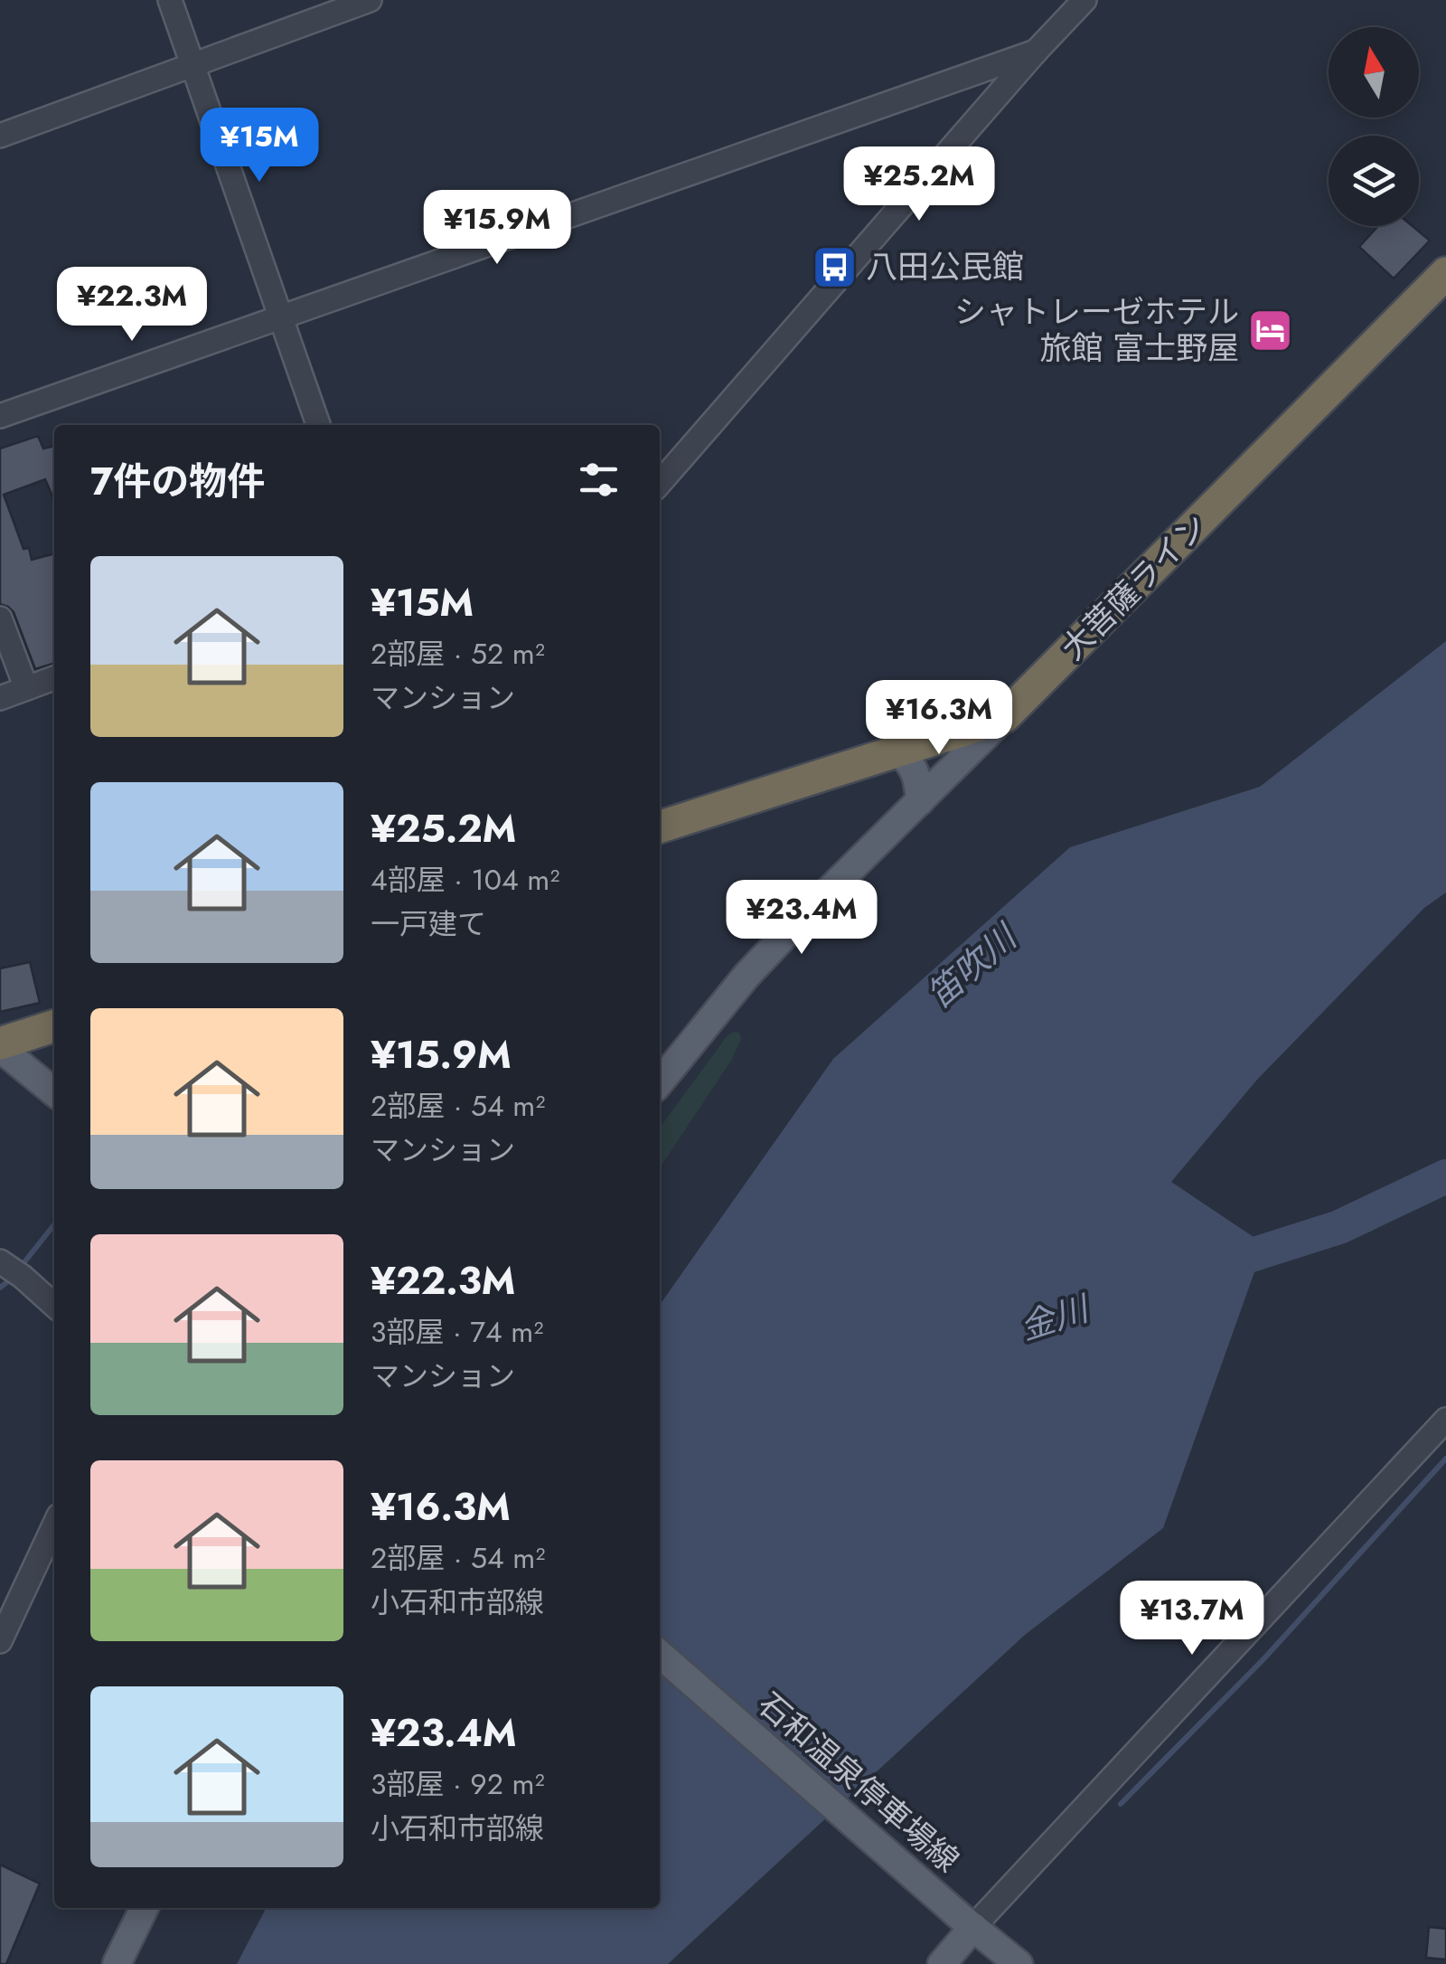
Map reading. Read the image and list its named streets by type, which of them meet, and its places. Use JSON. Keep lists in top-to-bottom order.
{
  "streets": {
    "highway": ["大菩薩ライン"],
    "main road": ["石和温泉停車場線"]
  },
  "water": ["笛吹川", "金川"],
  "places": {
    "bus stop": ["八田公民館"],
    "hotel": ["シャトレーゼホテル 旅館 富士野屋"]
  },
  "north": "top",
  "page": {
    "price": [
      "¥15M",
      "¥25.2M",
      "¥15.9M",
      "¥22.3M",
      "¥16.3M",
      "¥23.4M",
      "¥13.7M"
    ],
    "heading": "7件の物件",
    "list": [
      {
        "name": "¥15M",
        "note": "2部屋 · 52 m² · マンション"
      },
      {
        "name": "¥25.2M",
        "note": "4部屋 · 104 m² · 一戸建て"
      },
      {
        "name": "¥15.9M",
        "note": "2部屋 · 54 m² · マンション"
      },
      {
        "name": "¥22.3M",
        "note": "3部屋 · 74 m² · マンション"
      },
      {
        "name": "¥16.3M",
        "note": "2部屋 · 54 m² · 小石和市部線"
      },
      {
        "name": "¥23.4M",
        "note": "3部屋 · 92 m² · 小石和市部線"
      }
    ]
  }
}
